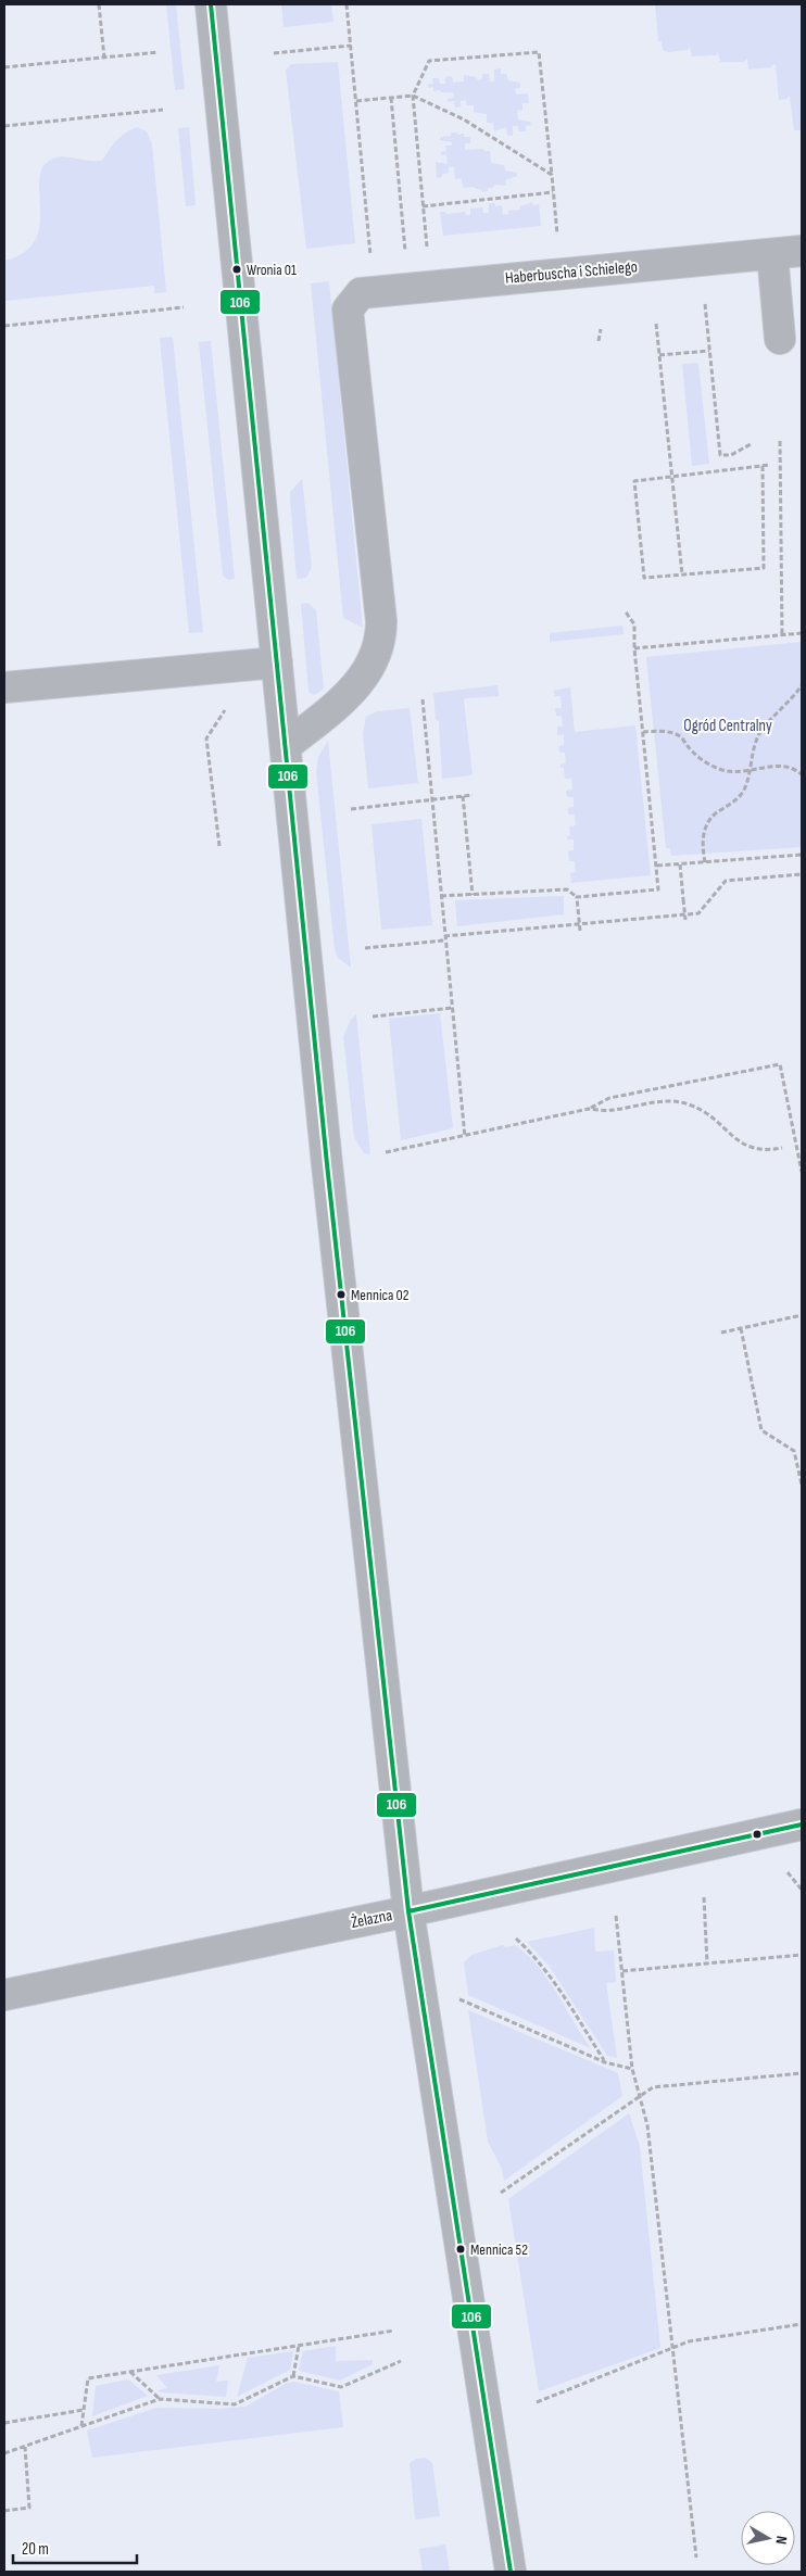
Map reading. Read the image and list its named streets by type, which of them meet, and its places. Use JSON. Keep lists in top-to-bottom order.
{
  "streets": {
    "street": ["Haberbuscha i Schielego", "Żelazna"]
  },
  "parks": ["Ogród Centralny"],
  "places": ["Wronia 01", "Mennica 02", "Mennica 52"],
  "lines": ["transit line 106"],
  "scale_bar": "20 m",
  "north": "right"
}
